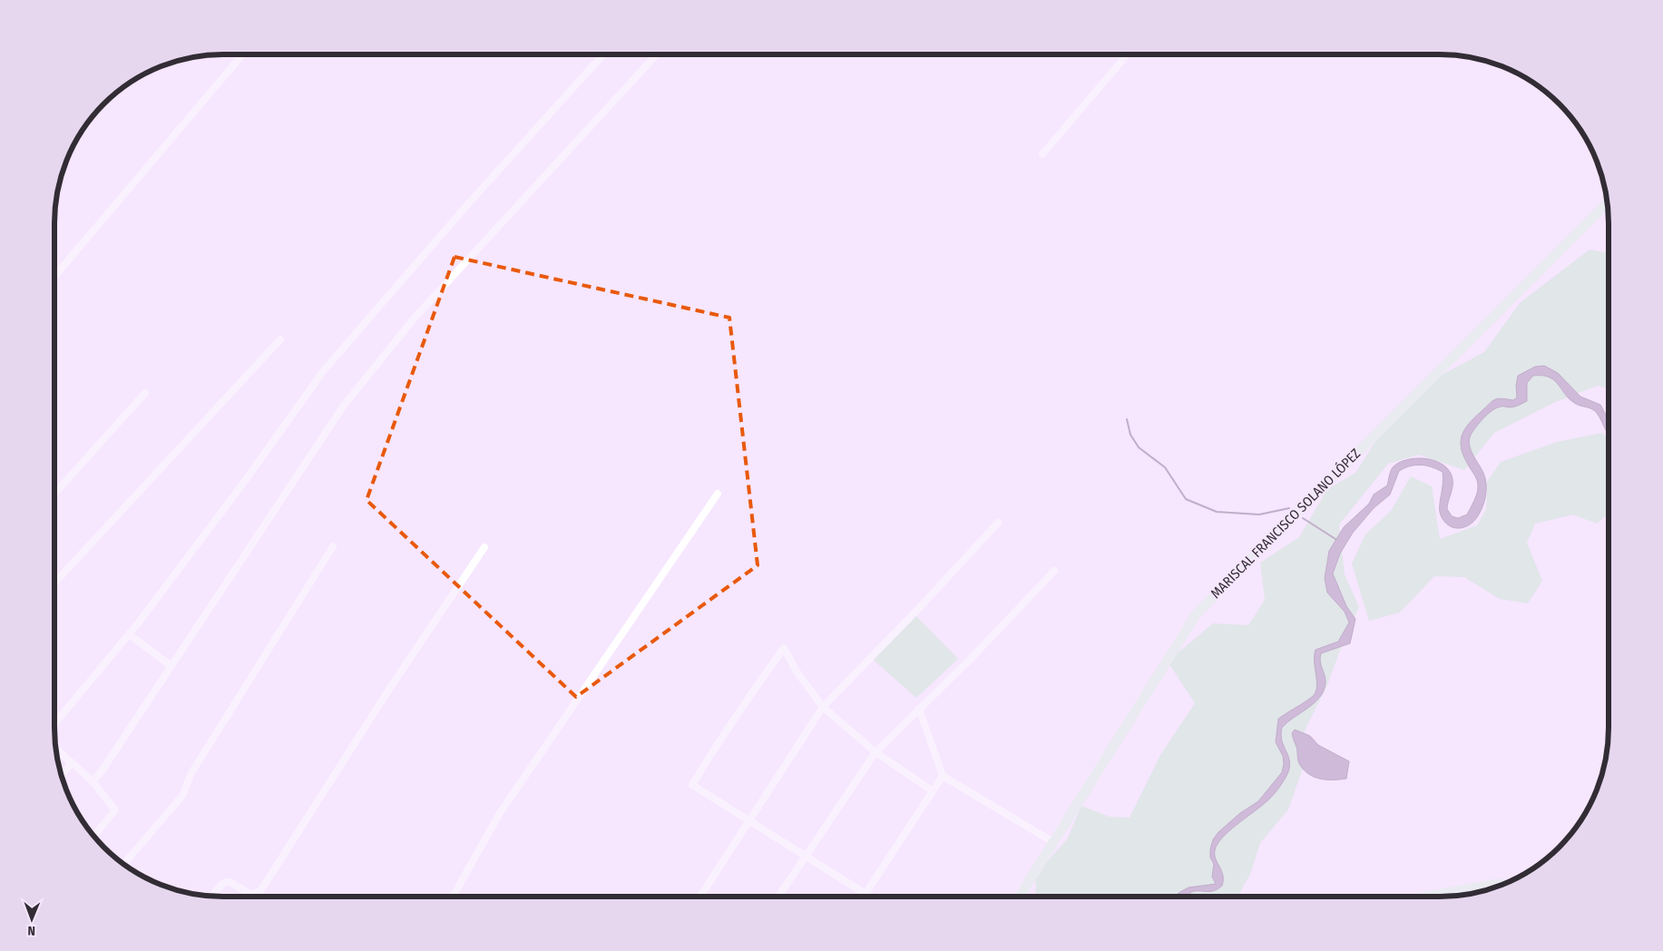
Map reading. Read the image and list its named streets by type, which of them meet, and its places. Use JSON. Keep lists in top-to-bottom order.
{
  "streets": {
    "main road": ["MARISCAL FRANCISCO SOLANO LÓPEZ"]
  },
  "north": "bottom"
}
